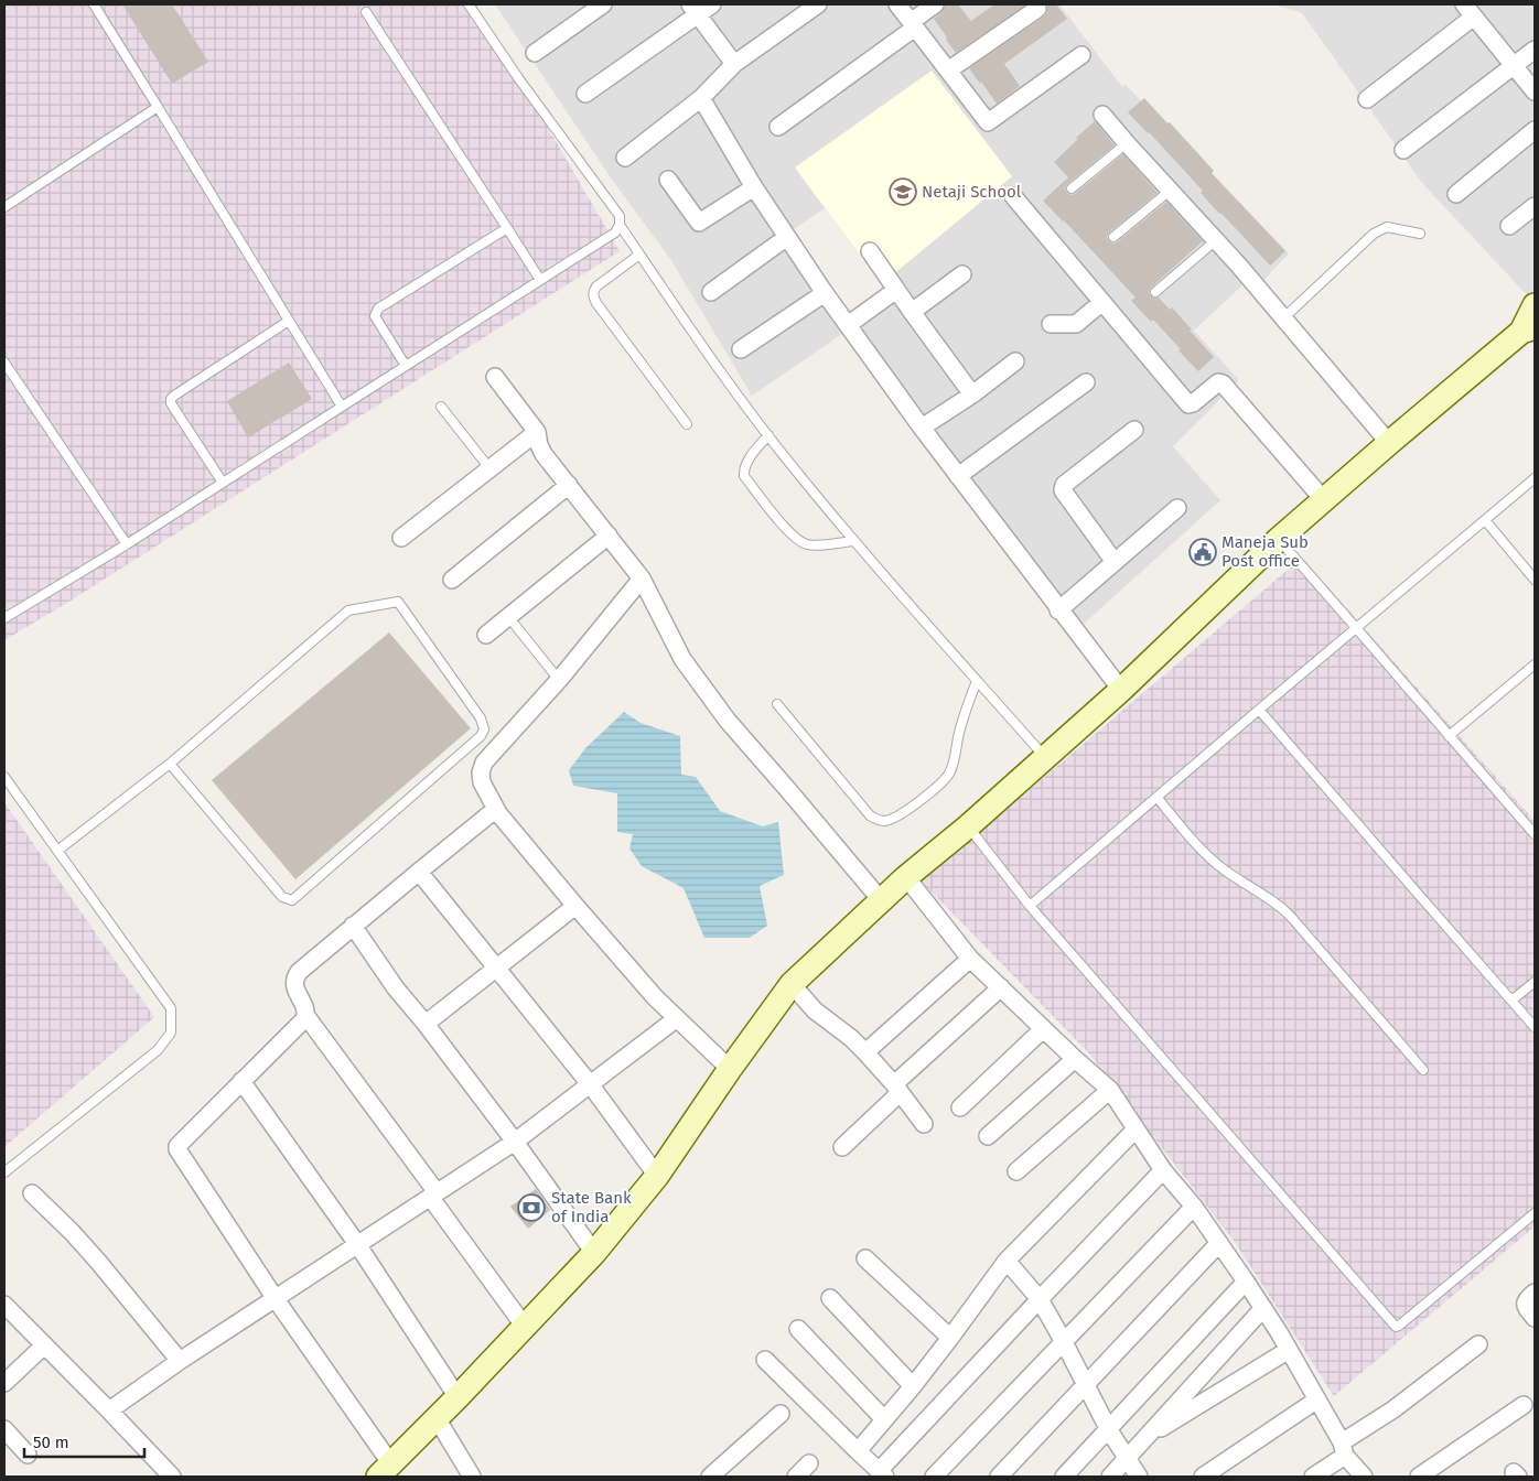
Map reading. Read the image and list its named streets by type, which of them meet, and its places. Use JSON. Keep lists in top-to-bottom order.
{
  "places": {
    "school or university": ["Netaji School"],
    "public building": ["Maneja Sub Post office"],
    "bank": ["State Bank of India"]
  },
  "scale_bar": "50 m"
}
